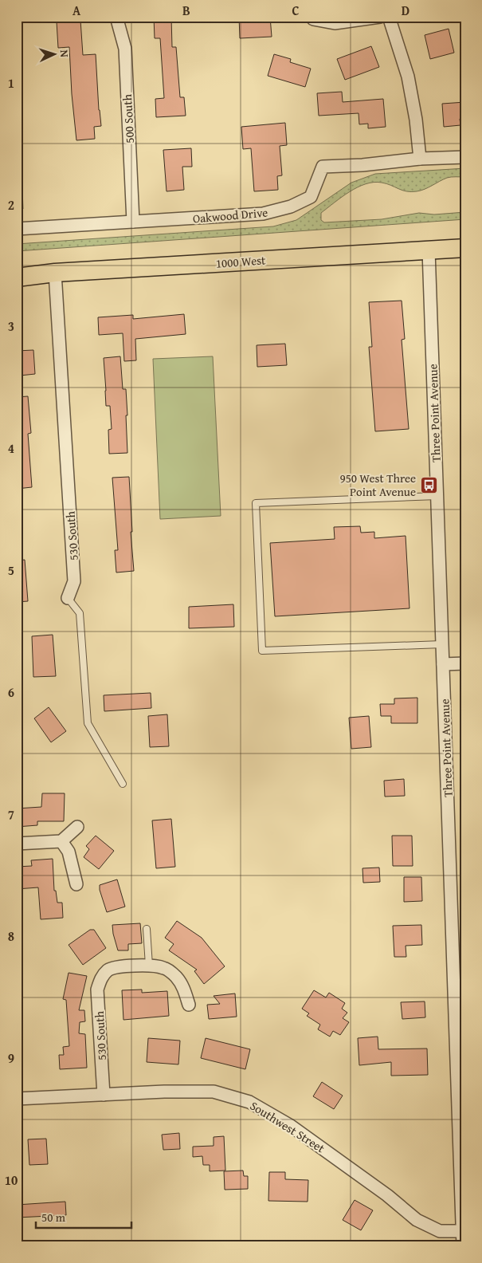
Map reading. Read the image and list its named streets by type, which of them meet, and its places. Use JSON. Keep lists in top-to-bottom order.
{
  "streets": {
    "main road": ["1000 West"],
    "street": [
      "500 South",
      "Oakwood Drive",
      "Three Point Avenue",
      "530 South",
      "Southwest Street"
    ]
  },
  "crossings": [
    ["500 South", "Oakwood Drive"],
    ["1000 West", "Three Point Avenue"],
    ["1000 West", "530 South"],
    ["Three Point Avenue", "Southwest Street"],
    ["530 South", "Southwest Street"]
  ],
  "places": {
    "bus stop": ["950 West Three Point Avenue"]
  },
  "scale_bar": "50 m",
  "north": "right",
  "grid": {
    "columns": [
      "A",
      "B",
      "C",
      "D"
    ],
    "rows": [
      "1",
      "2",
      "3",
      "4",
      "5",
      "6",
      "7",
      "8",
      "9",
      "10"
    ]
  }
}
